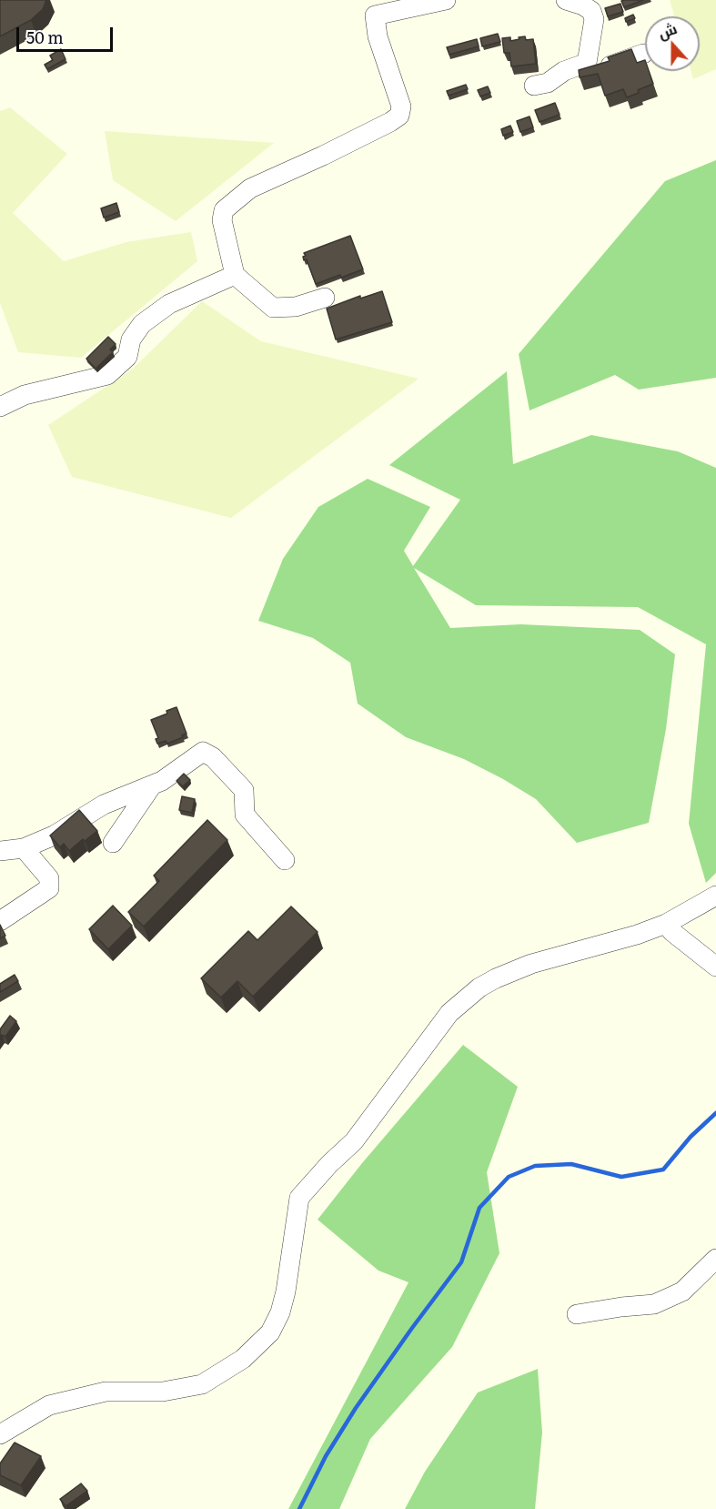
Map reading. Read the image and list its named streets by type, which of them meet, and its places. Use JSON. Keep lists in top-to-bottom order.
{
  "scale_bar": "50 m",
  "north": "top"
}
